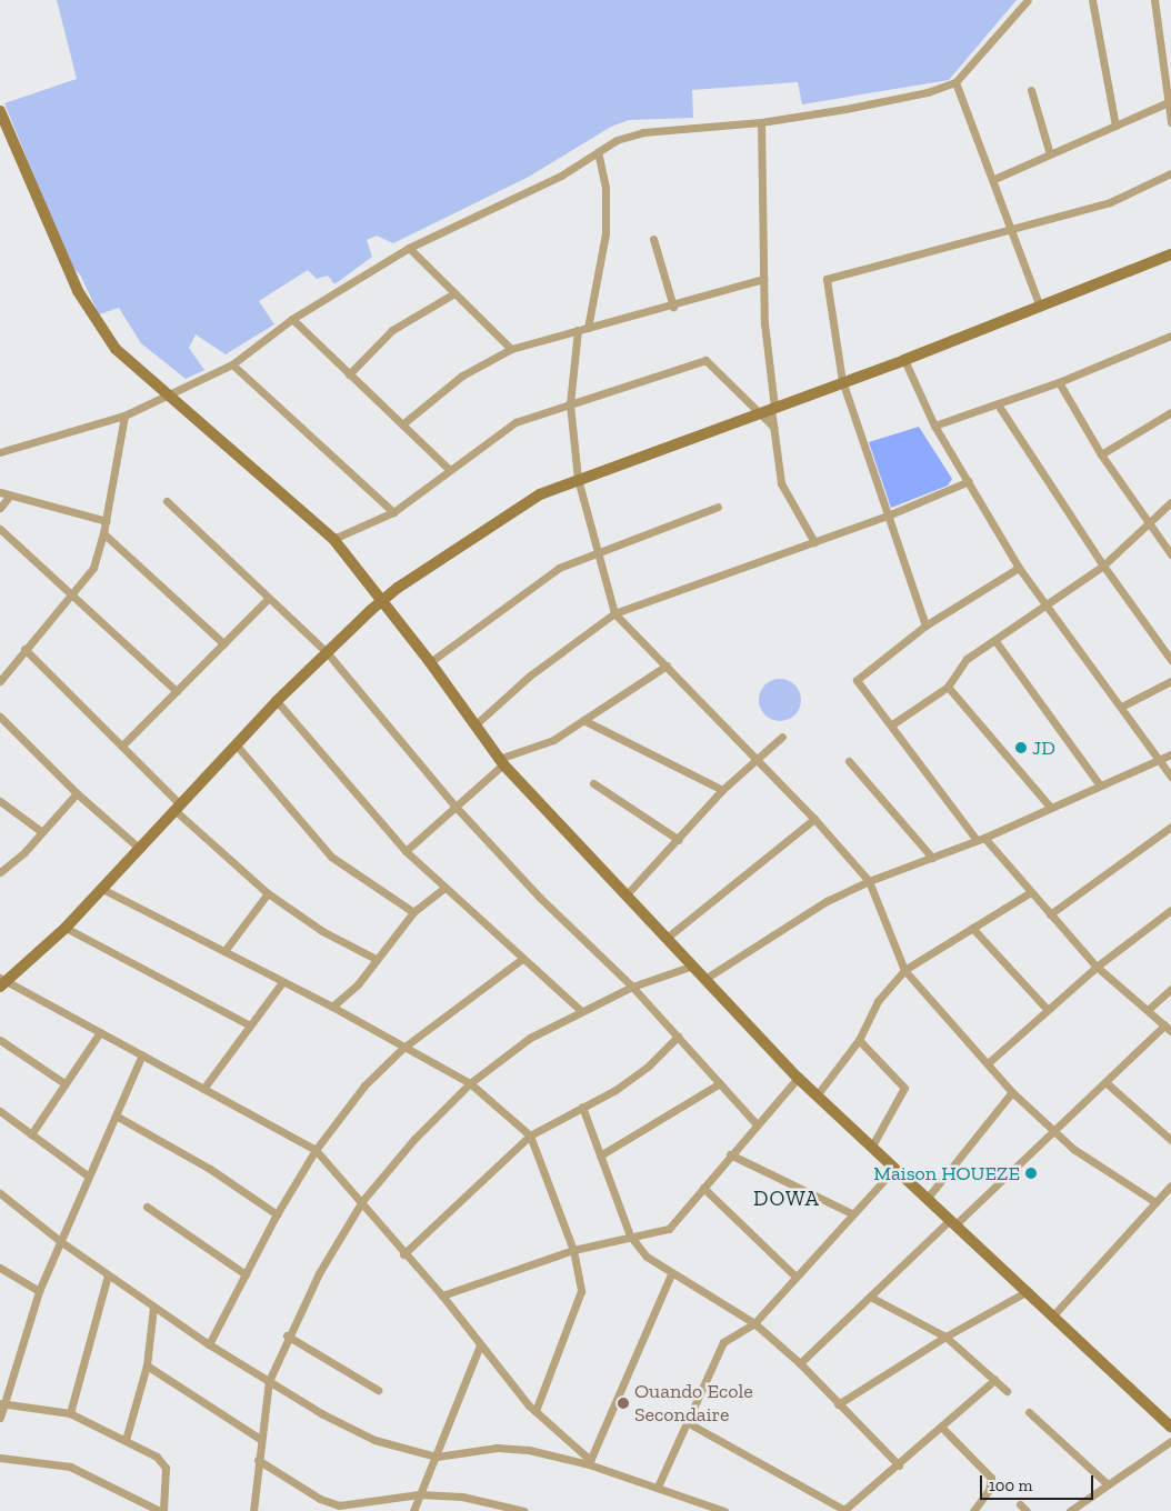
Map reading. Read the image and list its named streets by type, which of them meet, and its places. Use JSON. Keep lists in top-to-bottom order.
{
  "districts": ["DOWA"],
  "places": ["JD", "Maison HOUEZE", "Ouando Ecole Secondaire"],
  "scale_bar": "100 m"
}
